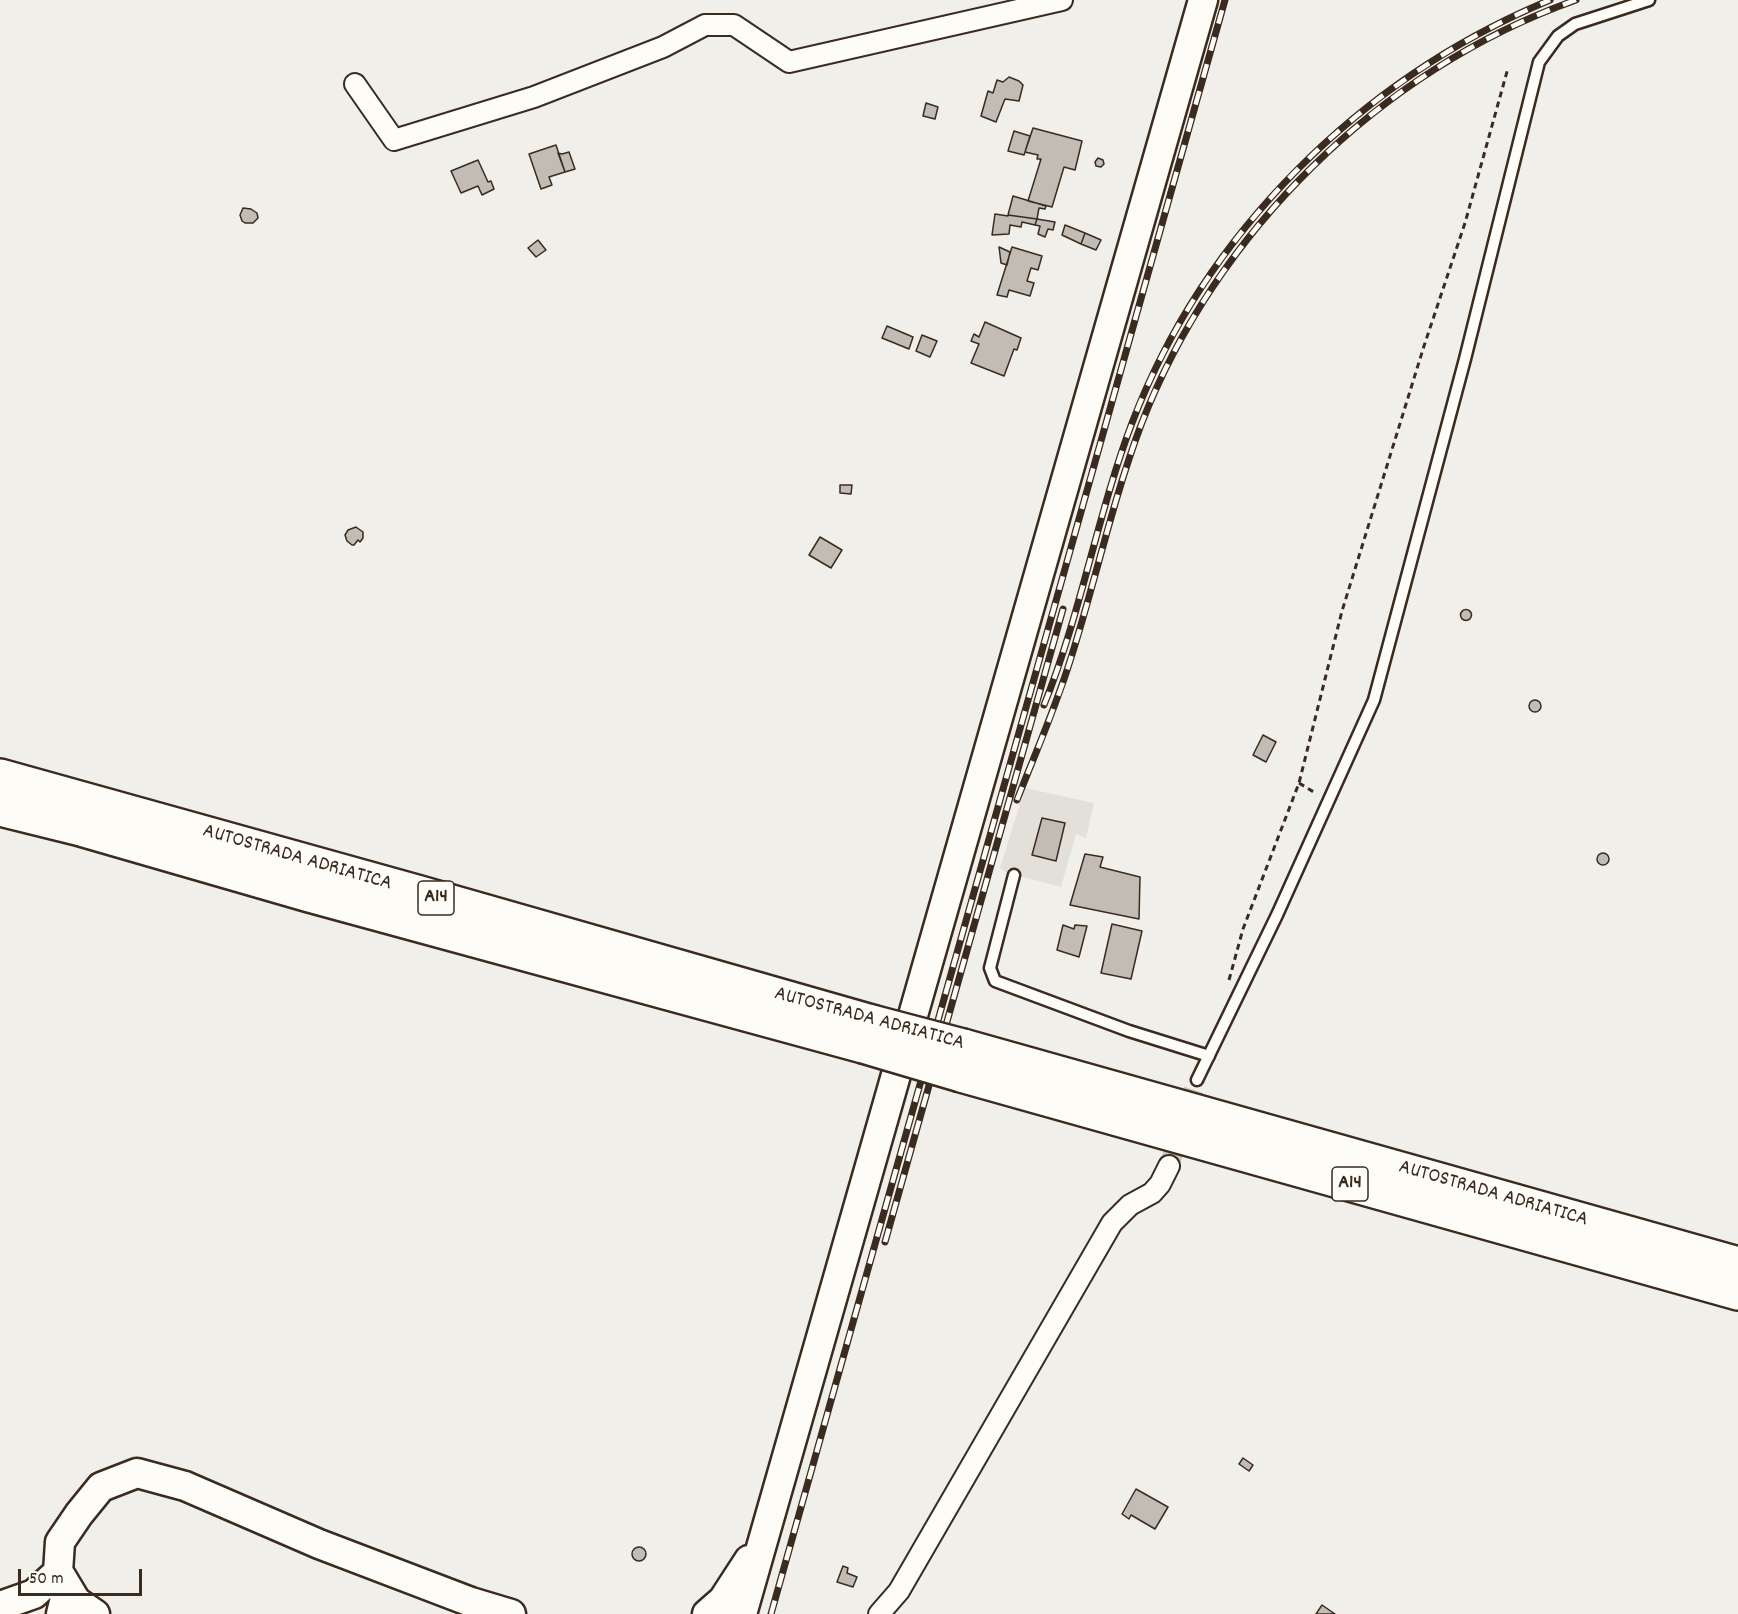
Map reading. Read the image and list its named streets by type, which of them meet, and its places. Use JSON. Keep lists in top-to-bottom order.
{
  "streets": {
    "highway": ["AUTOSTRADA ADRIATICA", "A14"]
  },
  "scale_bar": "50 m"
}
